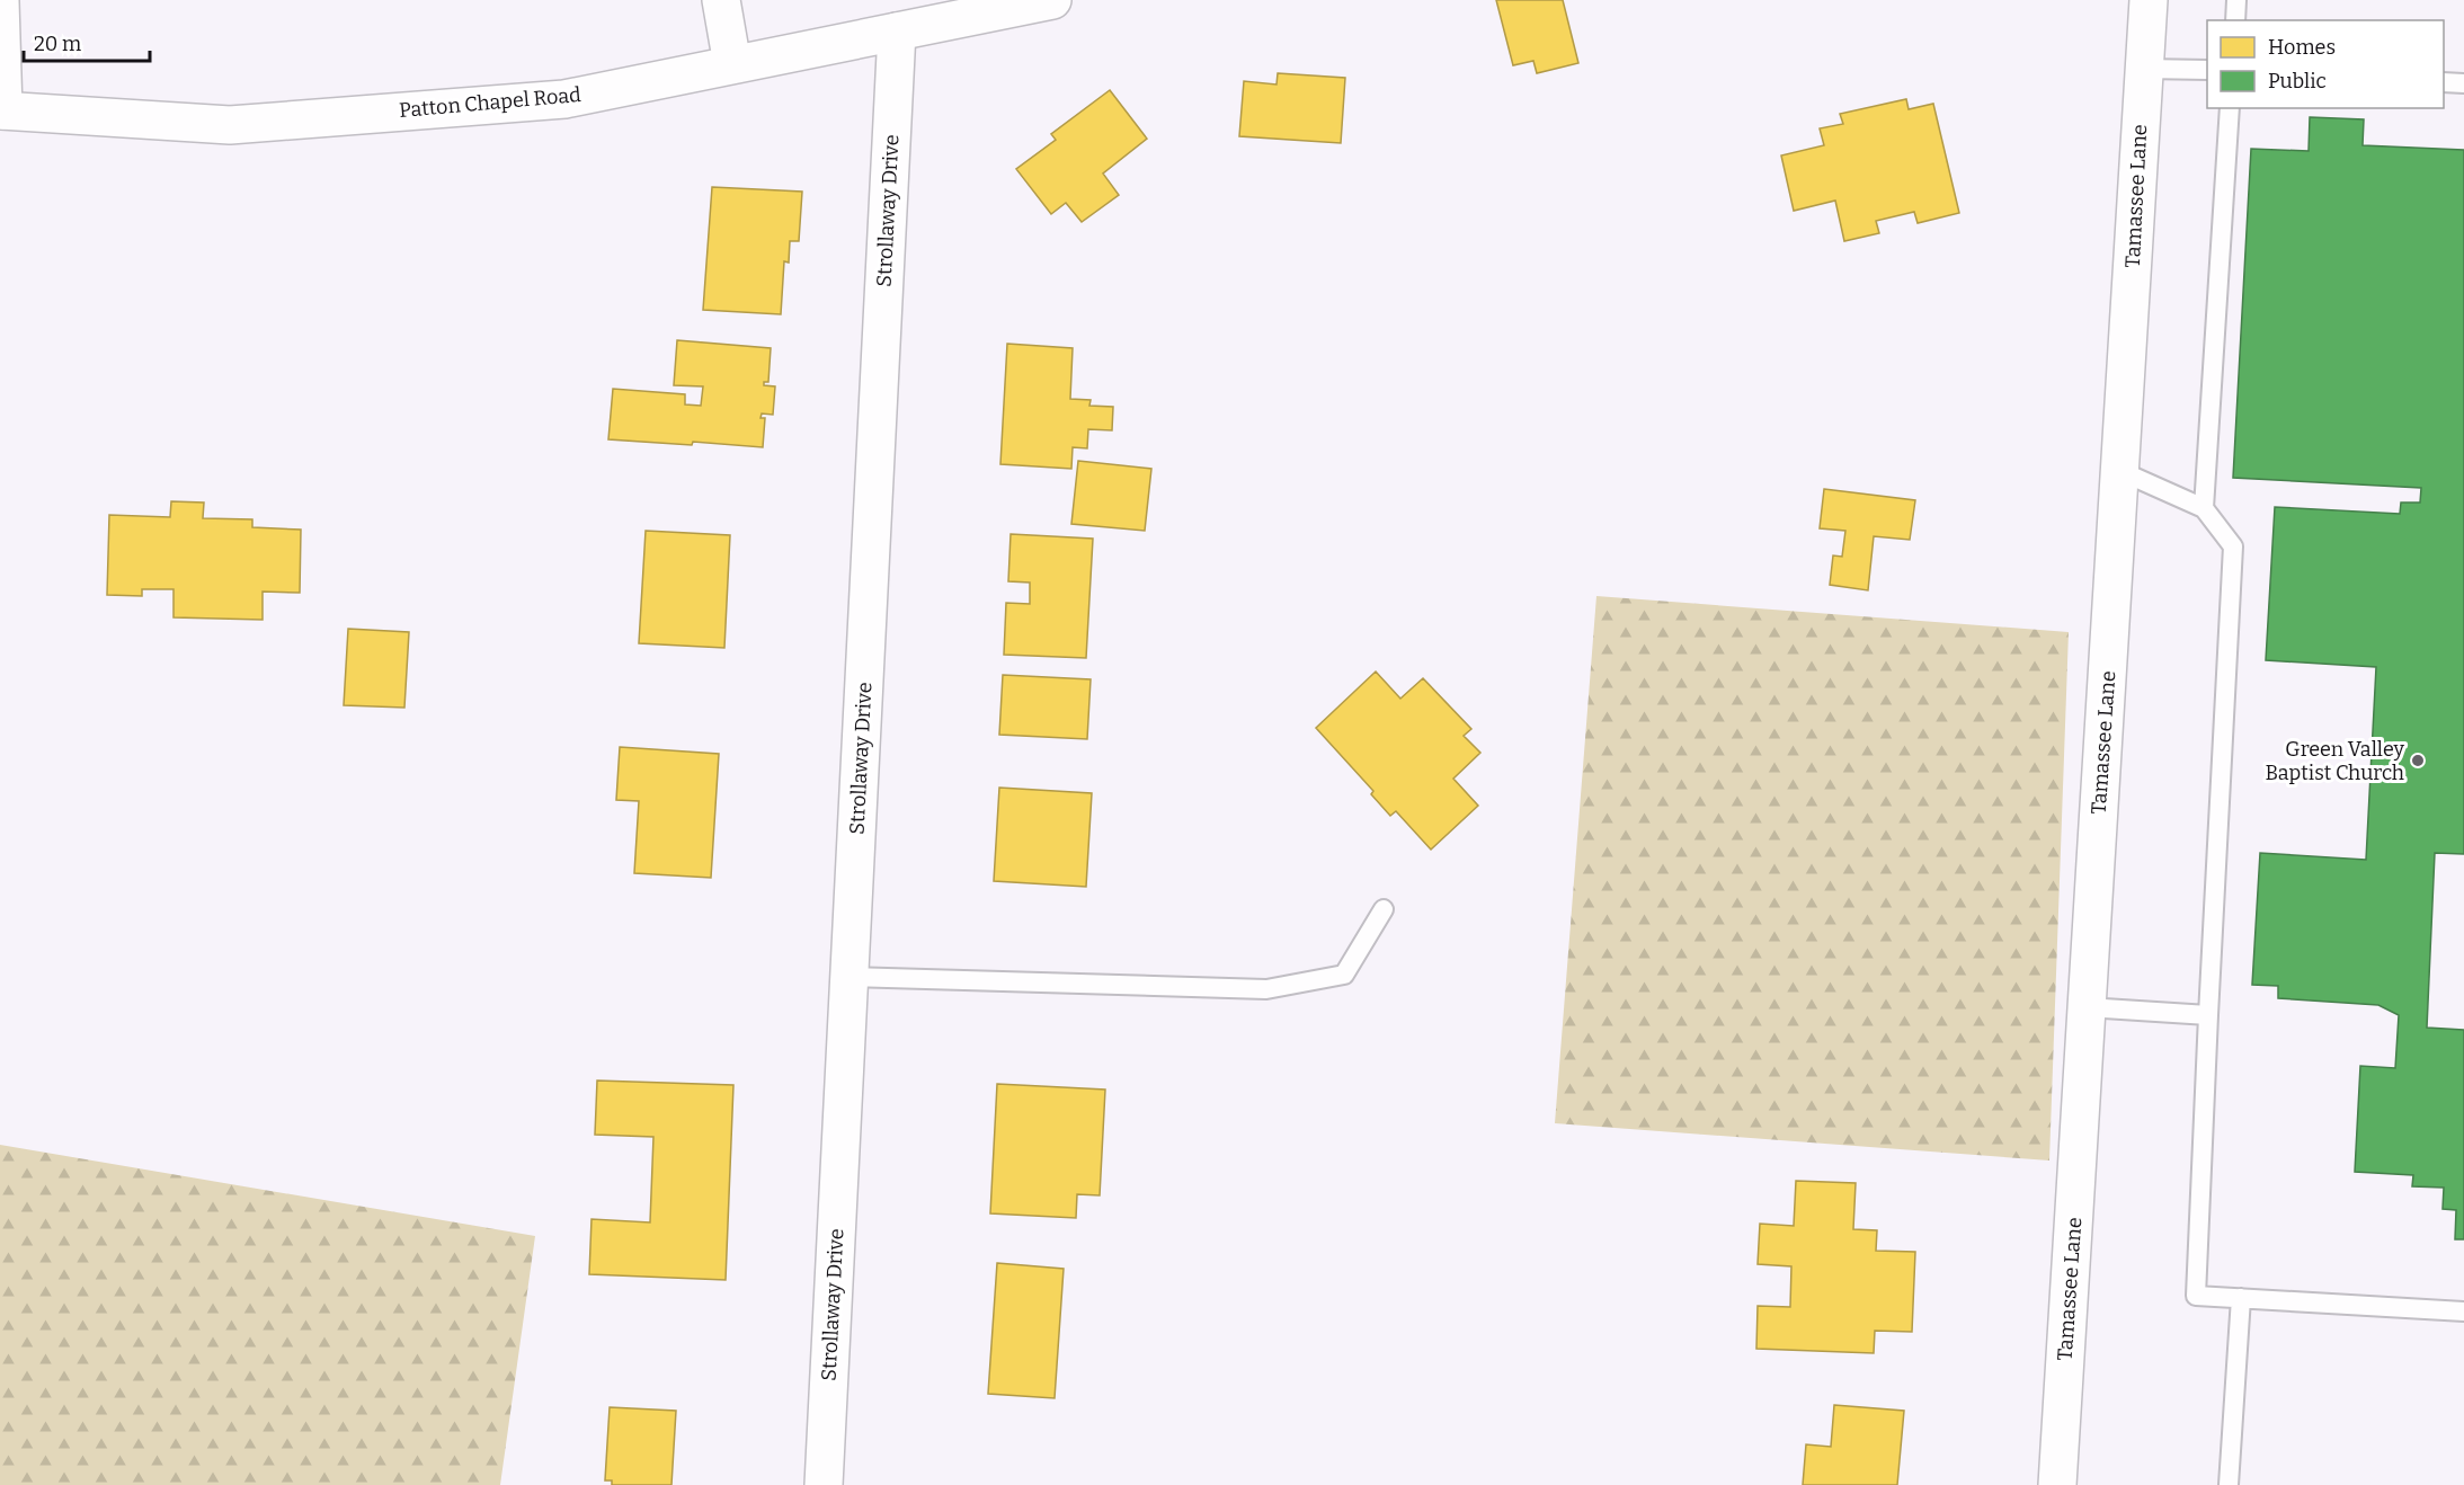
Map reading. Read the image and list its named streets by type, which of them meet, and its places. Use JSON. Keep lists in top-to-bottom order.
{
  "streets": {
    "street": ["Patton Chapel Road", "Tamassee Lane", "Strollaway Drive"]
  },
  "crossings": [
    ["Patton Chapel Road", "Strollaway Drive"]
  ],
  "places": ["Green Valley Baptist Church"],
  "legend": ["Homes", "Public"],
  "scale_bar": "20 m"
}
